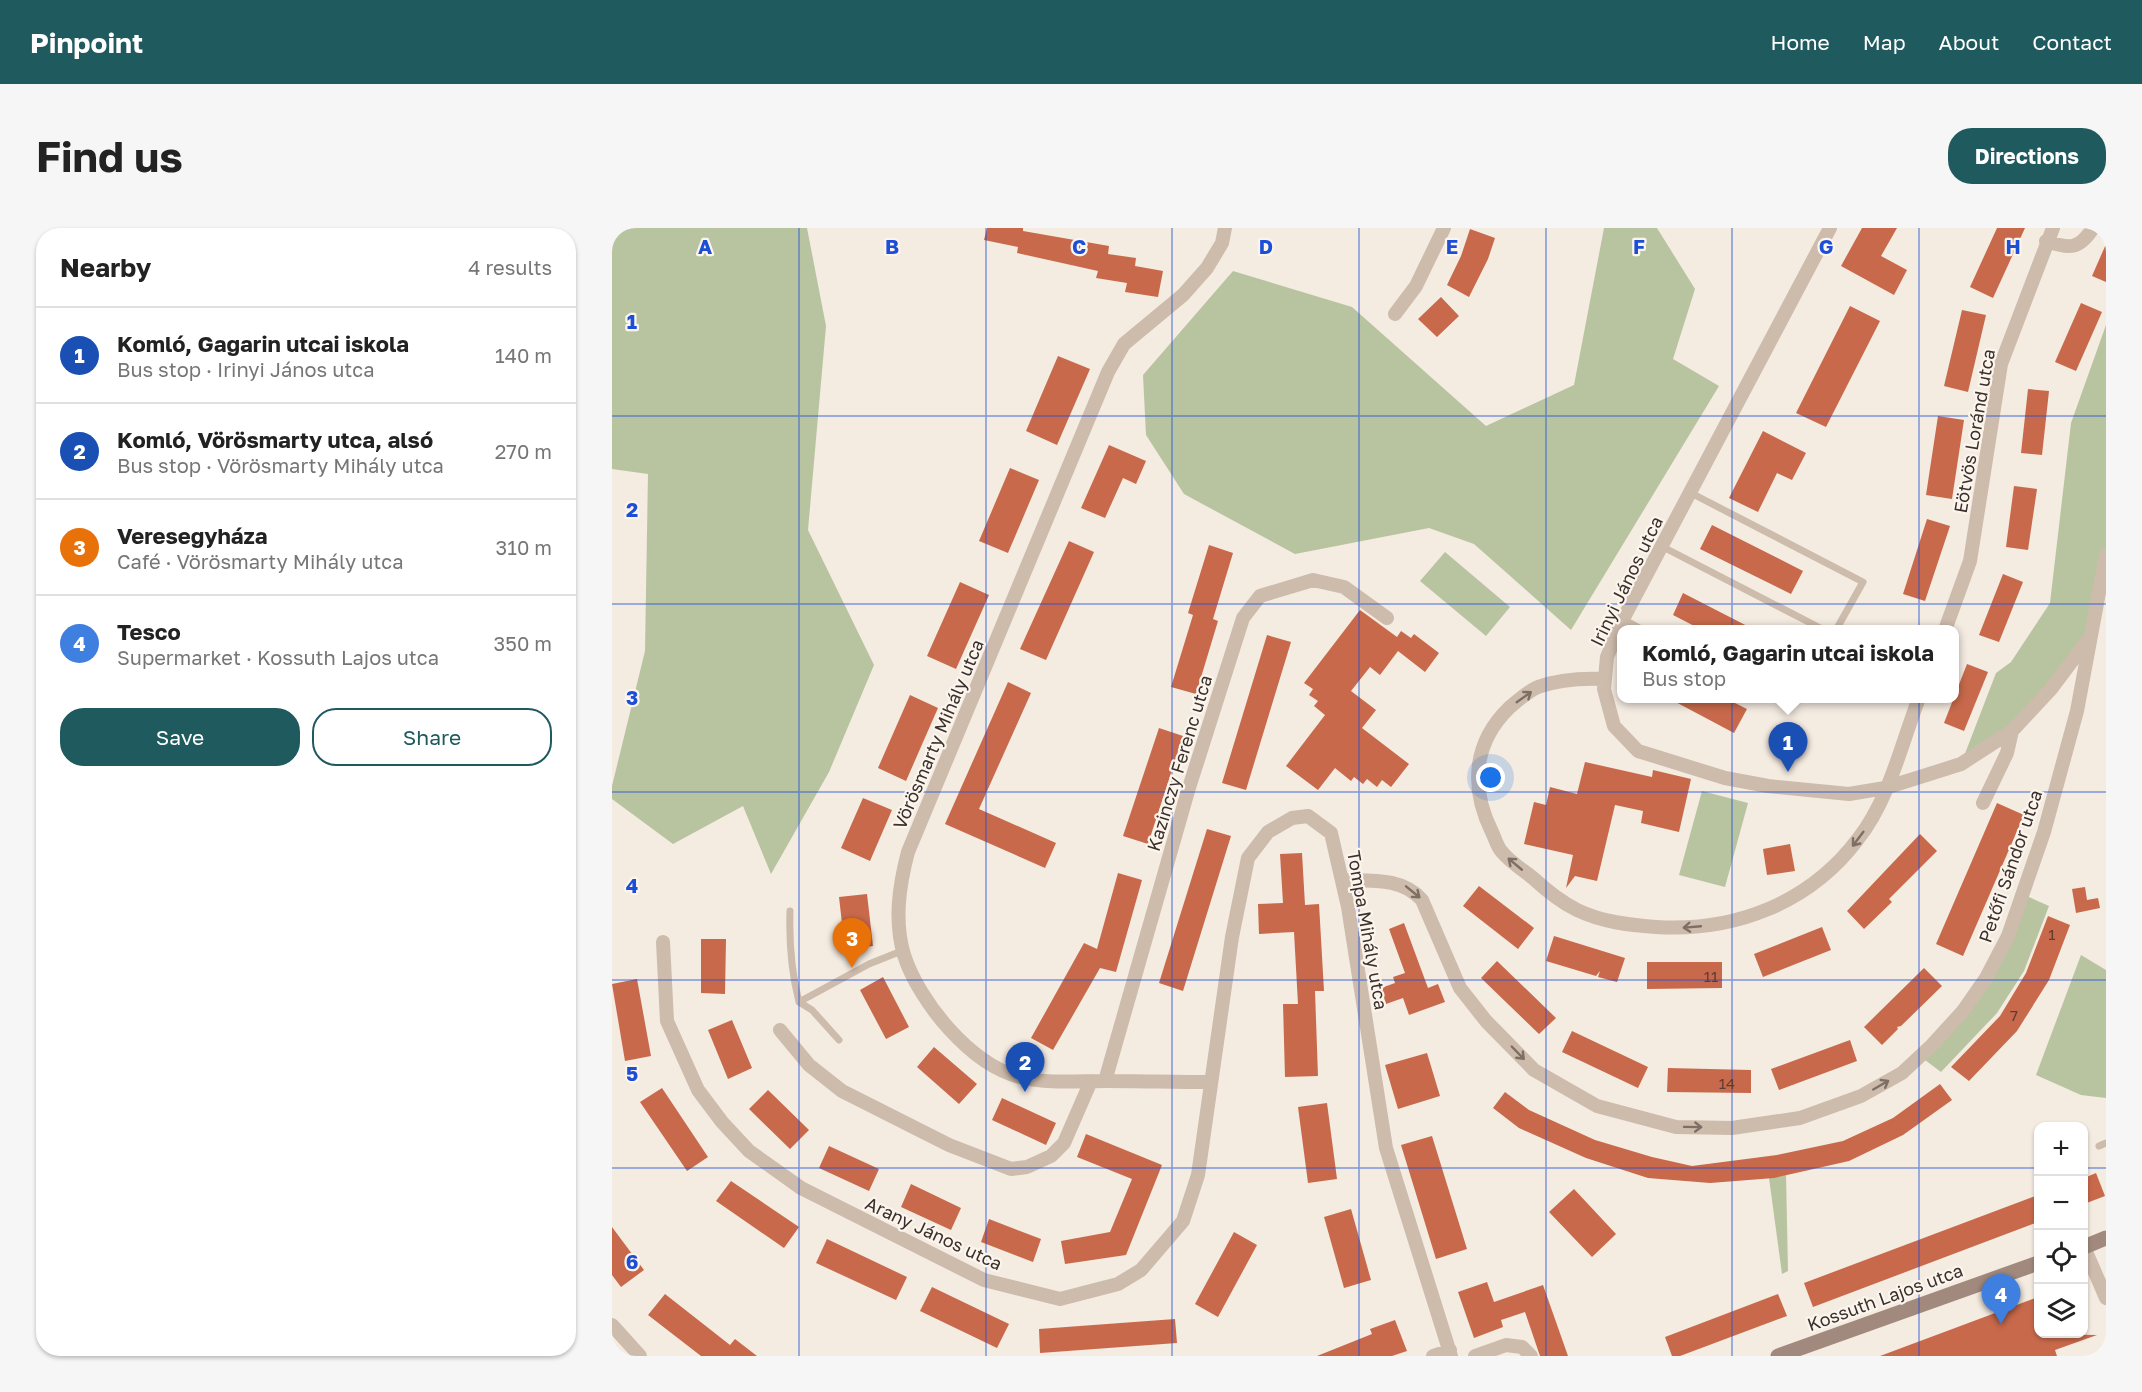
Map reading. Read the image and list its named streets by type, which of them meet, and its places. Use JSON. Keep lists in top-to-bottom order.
{
  "streets": {
    "main road": ["Kossuth Lajos utca"],
    "street": [
      "Eötvös Loránd utca",
      "Irinyi János utca",
      "Vörösmarty Mihály utca",
      "Kazinczy Ferenc utca",
      "Petőfi Sándor utca",
      "Tompa Mihály utca",
      "Arany János utca"
    ]
  },
  "crossings": [
    ["Irinyi János utca", "Petőfi Sándor utca"],
    ["Vörösmarty Mihály utca", "Kazinczy Ferenc utca"],
    ["Vörösmarty Mihály utca", "Tompa Mihály utca"],
    ["Vörösmarty Mihály utca", "Arany János utca"],
    ["Petőfi Sándor utca", "Tompa Mihály utca"],
    ["Tompa Mihály utca", "Arany János utca"]
  ],
  "house_numbers": [
    "1",
    "11",
    "7",
    "14"
  ],
  "page": {
    "header": "Pinpoint",
    "nav": [
      "Home",
      "Map",
      "About",
      "Contact"
    ],
    "buttons": [
      "Directions",
      ["Save", "Share"]
    ],
    "title": "Find us",
    "heading": ["Nearby", "4 results"],
    "list": [
      {
        "mark": "1",
        "name": "Komló, Gagarin utcai iskola",
        "note": "Bus stop · Irinyi János utca",
        "value": "140 m"
      },
      {
        "mark": "2",
        "name": "Komló, Vörösmarty utca, alsó",
        "note": "Bus stop · Vörösmarty Mihály utca",
        "value": "270 m"
      },
      {
        "mark": "3",
        "name": "Veresegyháza",
        "note": "Café · Vörösmarty Mihály utca",
        "value": "310 m"
      },
      {
        "mark": "4",
        "name": "Tesco",
        "note": "Supermarket · Kossuth Lajos utca",
        "value": "350 m"
      }
    ],
    "popup": ["Komló, Gagarin utcai iskola", "Bus stop"],
    "pins": [
      "1",
      "3",
      "2",
      "4"
    ],
    "map_buttons": ["+", "−"]
  },
  "grid": {
    "columns": [
      "A",
      "B",
      "C",
      "D",
      "E",
      "F",
      "G",
      "H"
    ],
    "rows": [
      "1",
      "2",
      "3",
      "4",
      "5",
      "6"
    ]
  }
}
